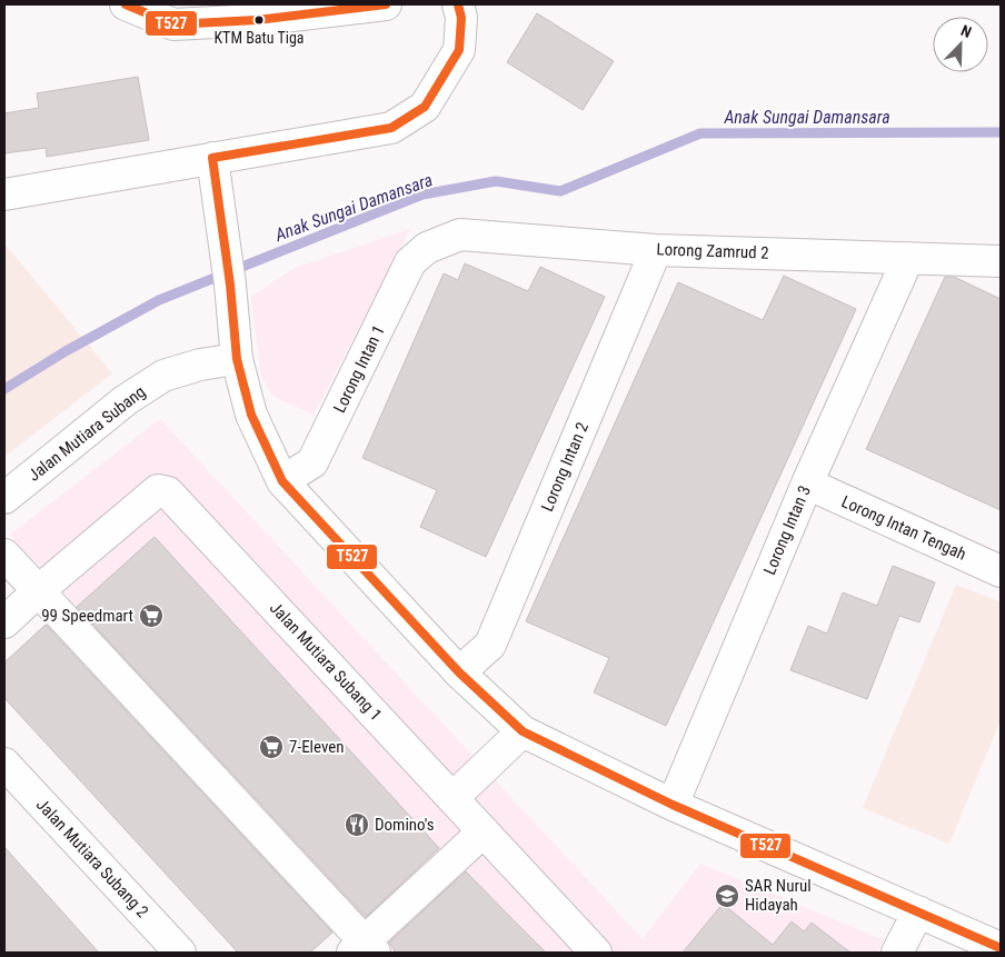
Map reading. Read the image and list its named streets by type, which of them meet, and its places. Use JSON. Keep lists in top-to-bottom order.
{
  "streets": {
    "street": [
      "Lorong Zamrud 2",
      "Lorong Intan 1",
      "Jalan Mutiara Subang",
      "Lorong Intan 2",
      "Lorong Intan Tengah",
      "Lorong Intan 3",
      "Jalan Mutiara Subang 1",
      "Jalan Mutiara Subang 2"
    ]
  },
  "crossings": [
    ["Lorong Zamrud 2", "Lorong Intan 1"],
    ["Lorong Zamrud 2", "Lorong Intan 2"],
    ["Lorong Zamrud 2", "Lorong Intan 3"],
    ["Lorong Intan Tengah", "Lorong Intan 3"]
  ],
  "water": ["Anak Sungai Damansara"],
  "places": {
    "other": ["KTM Batu Tiga"],
    "supermarket": ["99 Speedmart", "7-Eleven"],
    "restaurant": ["Domino's"],
    "school or university": ["SAR Nurul Hidayah"]
  },
  "lines": ["transit line T527"],
  "north": "top right"
}
